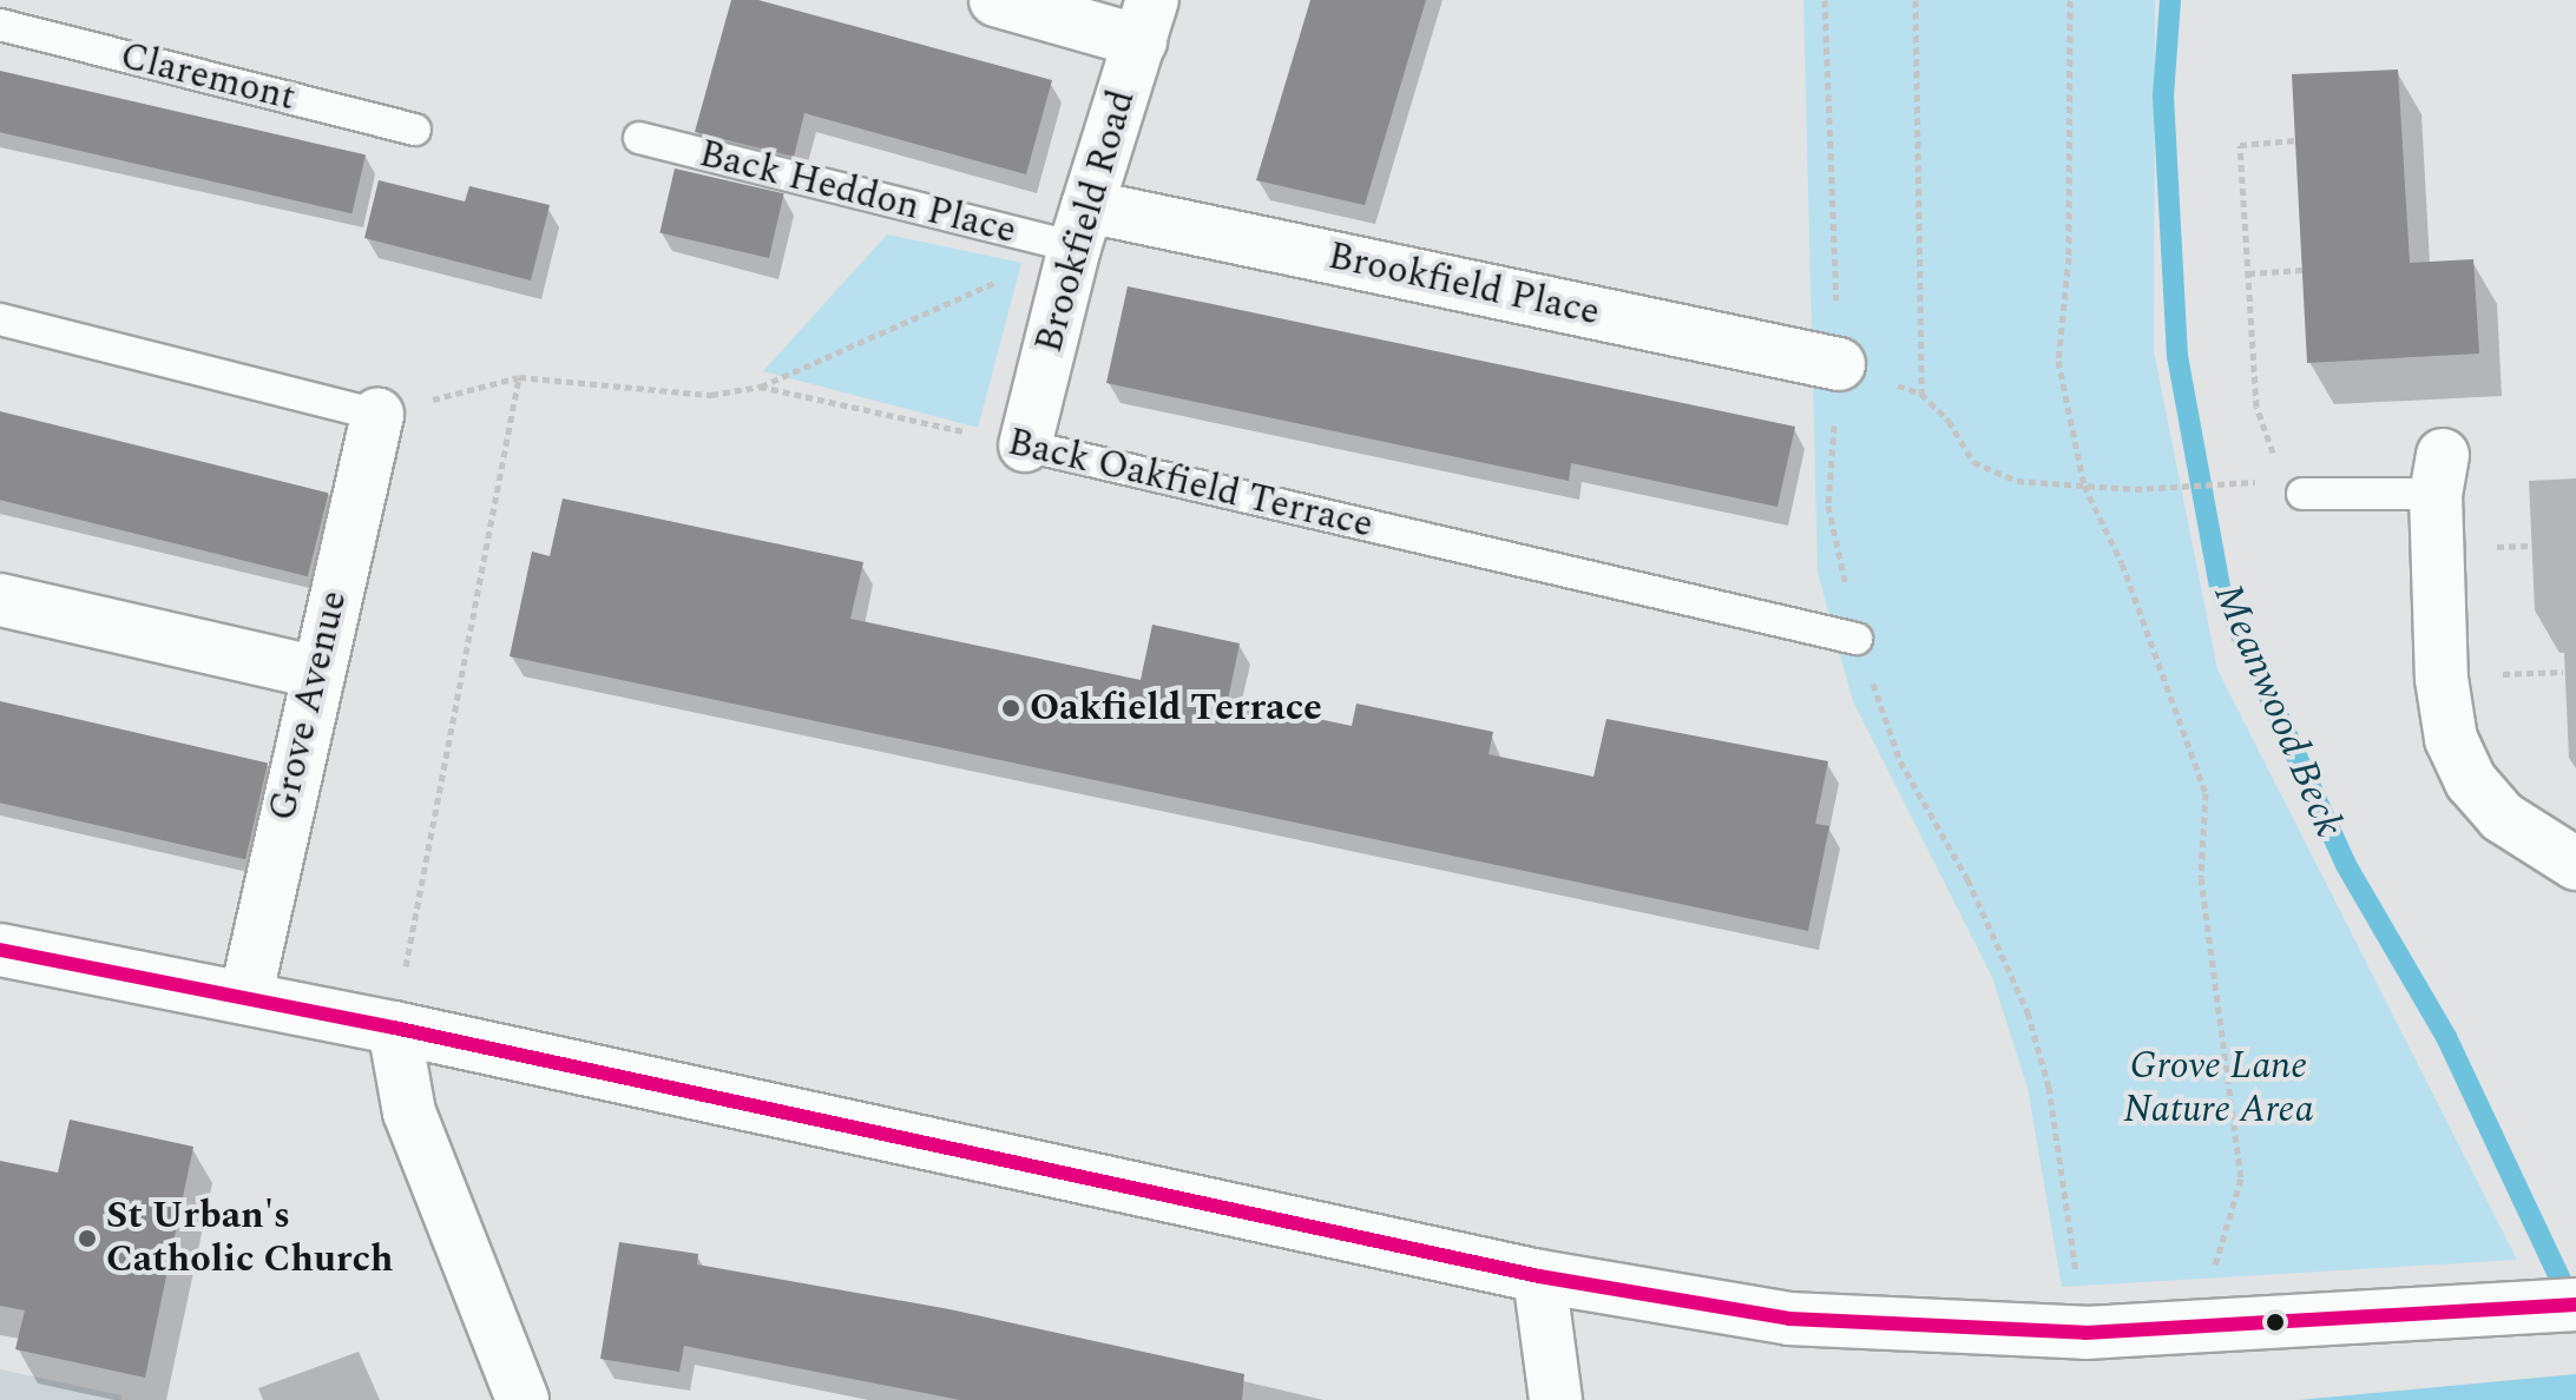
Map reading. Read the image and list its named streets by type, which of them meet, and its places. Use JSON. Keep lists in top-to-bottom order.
{
  "streets": {
    "street": ["Brookfield Road", "Brookfield Place", "Grove Avenue"],
    "lane": ["Claremont", "Back Heddon Place", "Back Oakfield Terrace"]
  },
  "crossings": [
    ["Back Heddon Place", "Brookfield Road"],
    ["Back Heddon Place", "Brookfield Place"],
    ["Brookfield Road", "Brookfield Place"],
    ["Brookfield Road", "Back Oakfield Terrace"]
  ],
  "water": ["Meanwood Beck"],
  "parks": ["Grove Lane Nature Area"],
  "places": ["Oakfield Terrace", "St Urban's Catholic Church"]
}
